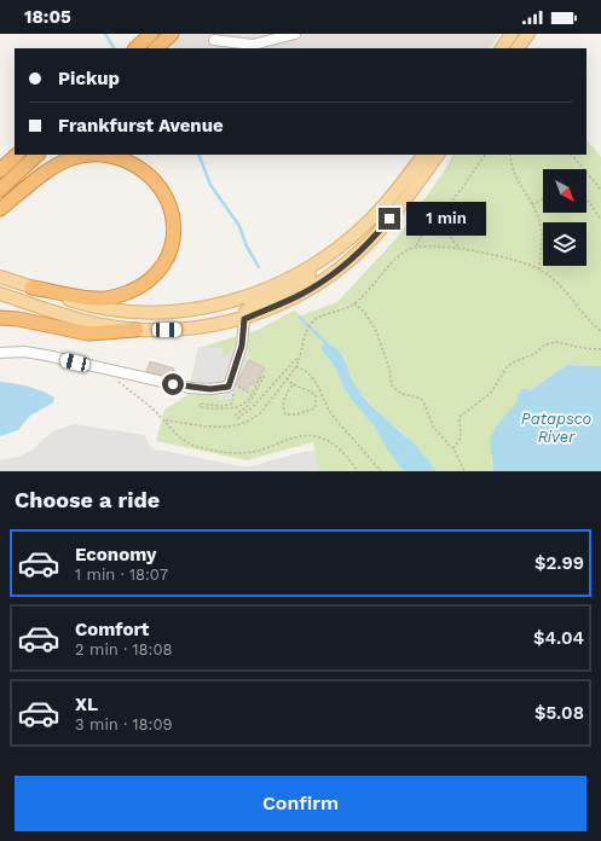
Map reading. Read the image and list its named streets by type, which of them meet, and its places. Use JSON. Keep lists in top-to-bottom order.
{
  "water": ["Patapsco River"],
  "north": "bottom right",
  "page": {
    "status": "18:05",
    "banner": ["Pickup", "Frankfurst Avenue"],
    "bubble": "1 min",
    "heading": "Choose a ride",
    "list": [
      {
        "name": "Economy",
        "note": "1 min · 18:07",
        "value": "$2.99"
      },
      {
        "name": "Comfort",
        "note": "2 min · 18:08",
        "value": "$4.04"
      },
      {
        "name": "XL",
        "note": "3 min · 18:09",
        "value": "$5.08"
      }
    ],
    "buttons": "Confirm"
  }
}
